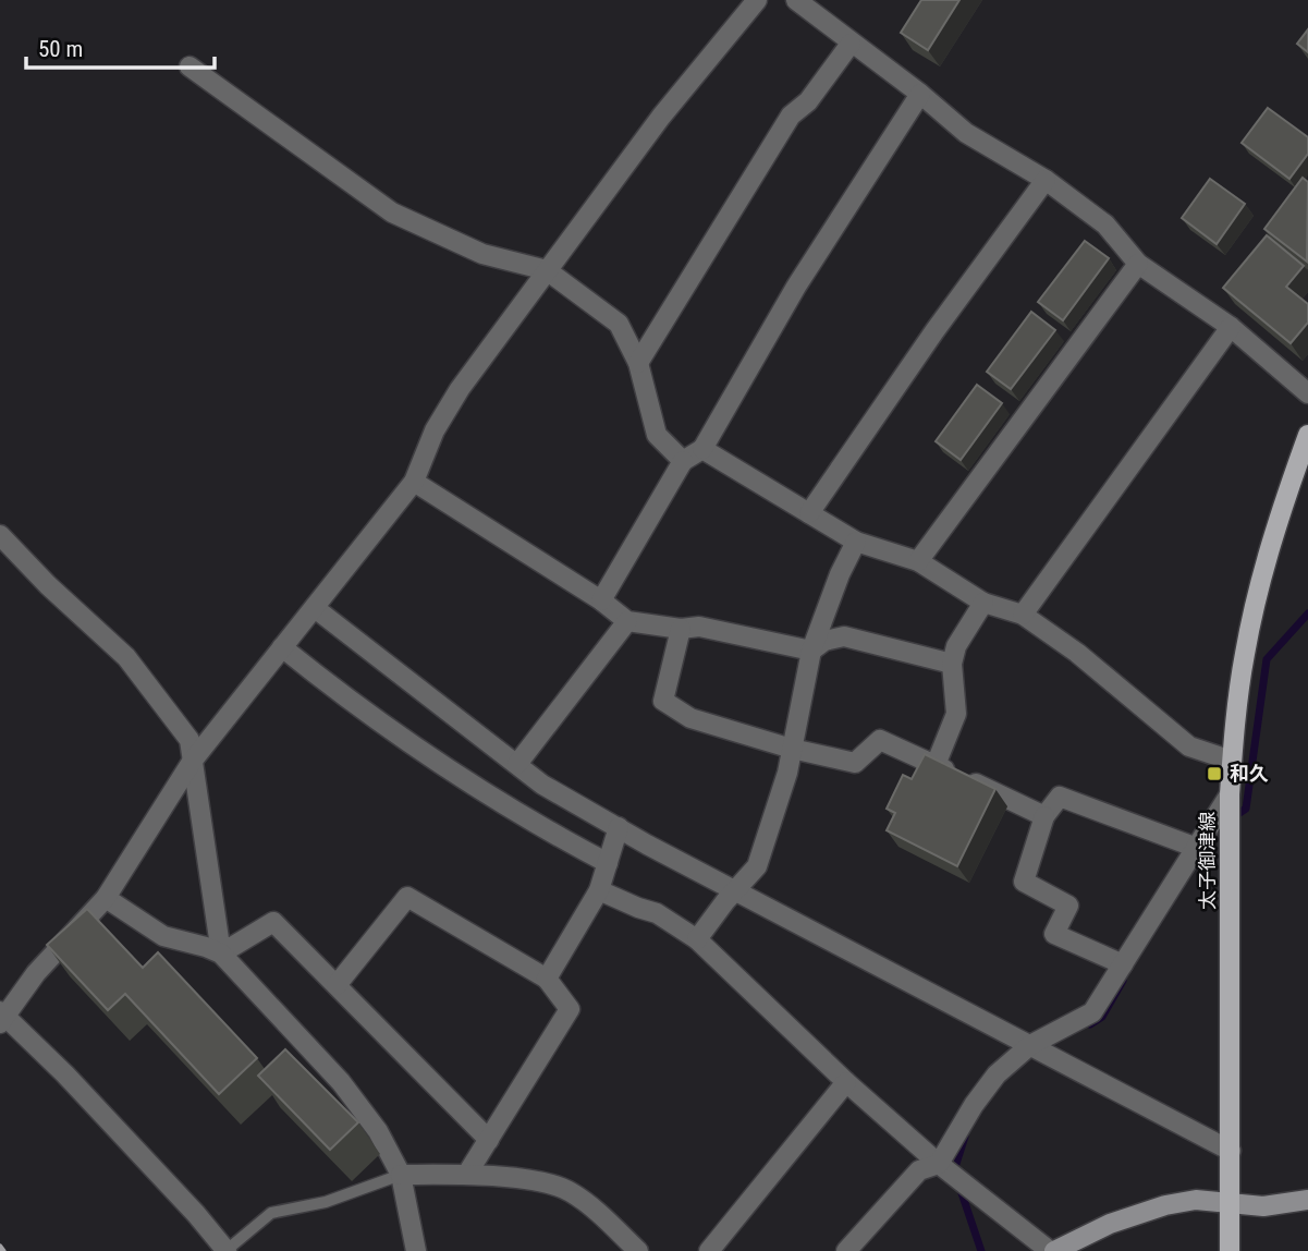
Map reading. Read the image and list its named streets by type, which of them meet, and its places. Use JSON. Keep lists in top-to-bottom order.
{
  "streets": {
    "main road": ["太子御津線"]
  },
  "places": {
    "transit": ["和久"]
  },
  "scale_bar": "50 m"
}
